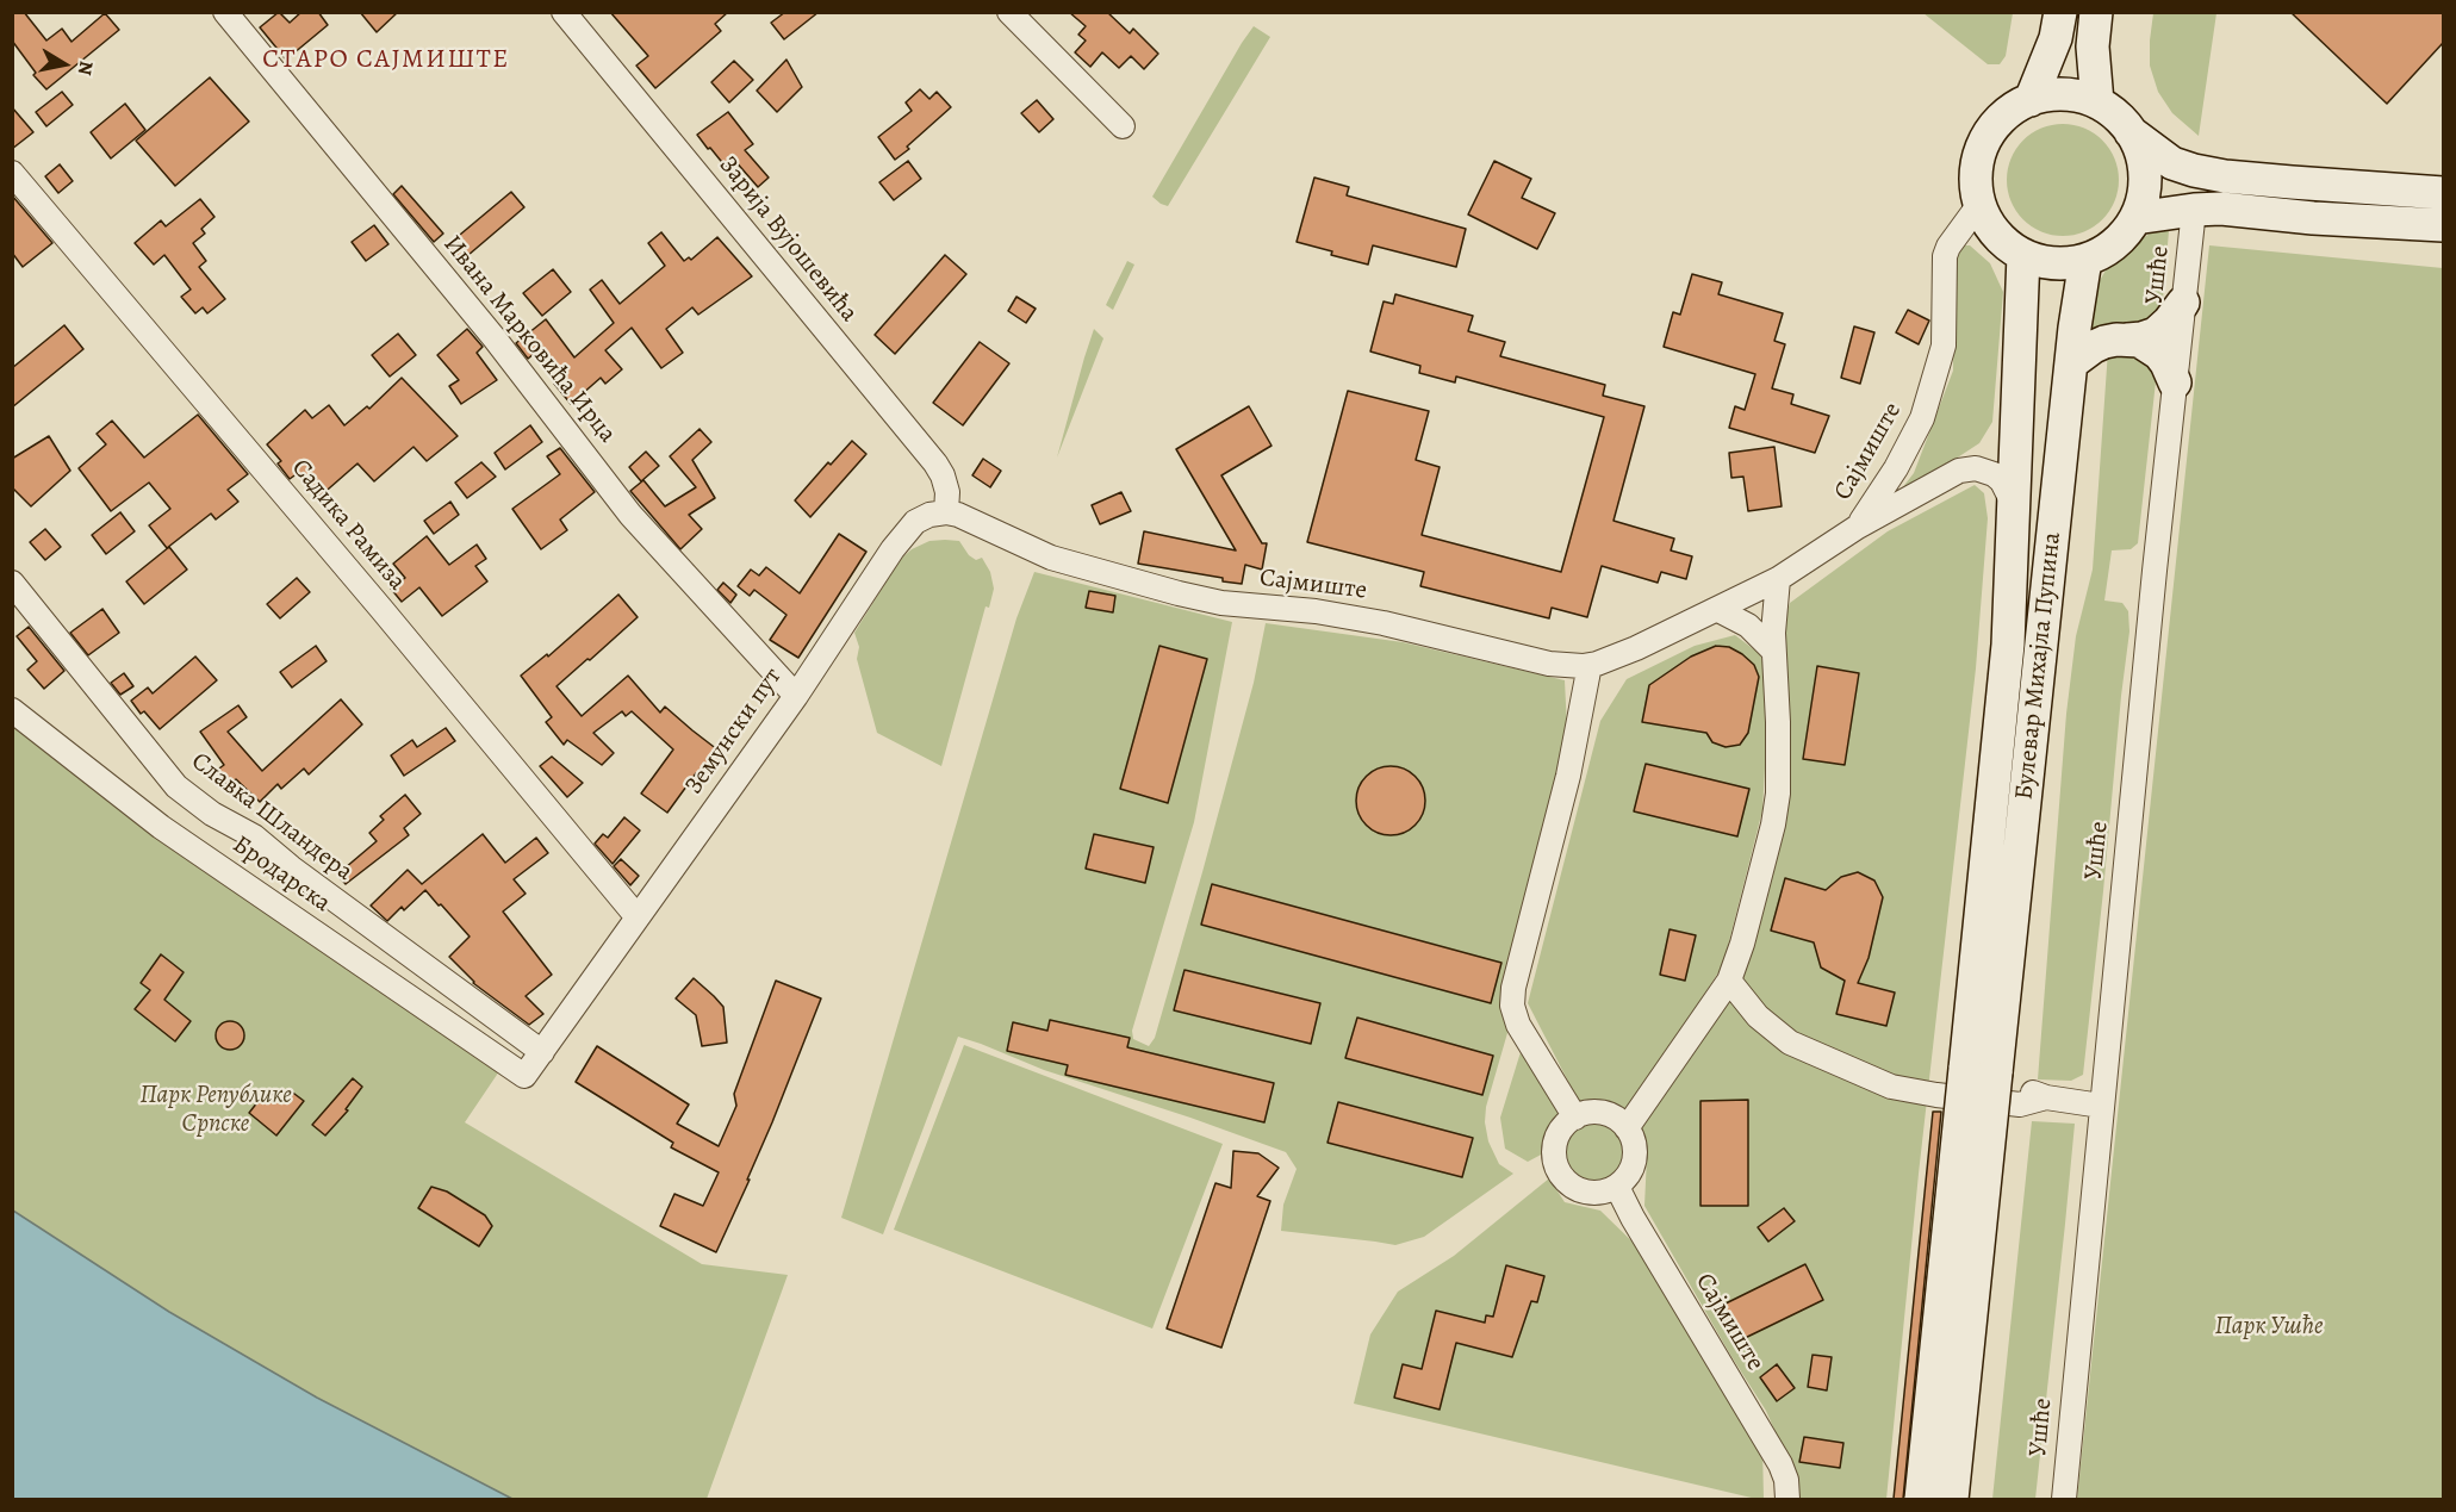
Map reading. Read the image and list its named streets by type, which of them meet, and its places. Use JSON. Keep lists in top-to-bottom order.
{
  "streets": {
    "main road": ["Булевар Михајла Пупина"],
    "street": [
      "Зарија Вујошевића",
      "Ушће",
      "Ивана Марковића Ирца",
      "Сајмиште",
      "Садика Рамиза",
      "Земунски пут",
      "Славка Шландера",
      "Бродарска"
    ]
  },
  "crossings": [
    ["Зарија Вујошевића", "Сајмиште"],
    ["Зарија Вујошевића", "Земунски пут"],
    ["Ивана Марковића Ирца", "Земунски пут"],
    ["Сајмиште", "Булевар Михајла Пупина"],
    ["Сајмиште", "Земунски пут"],
    ["Садика Рамиза", "Земунски пут"],
    ["Земунски пут", "Славка Шландера"],
    ["Земунски пут", "Бродарска"]
  ],
  "districts": ["СТАРО САЈМИШТЕ"],
  "parks": ["Парк Републике Српске", "Парк Ушће"],
  "north": "right"
}
